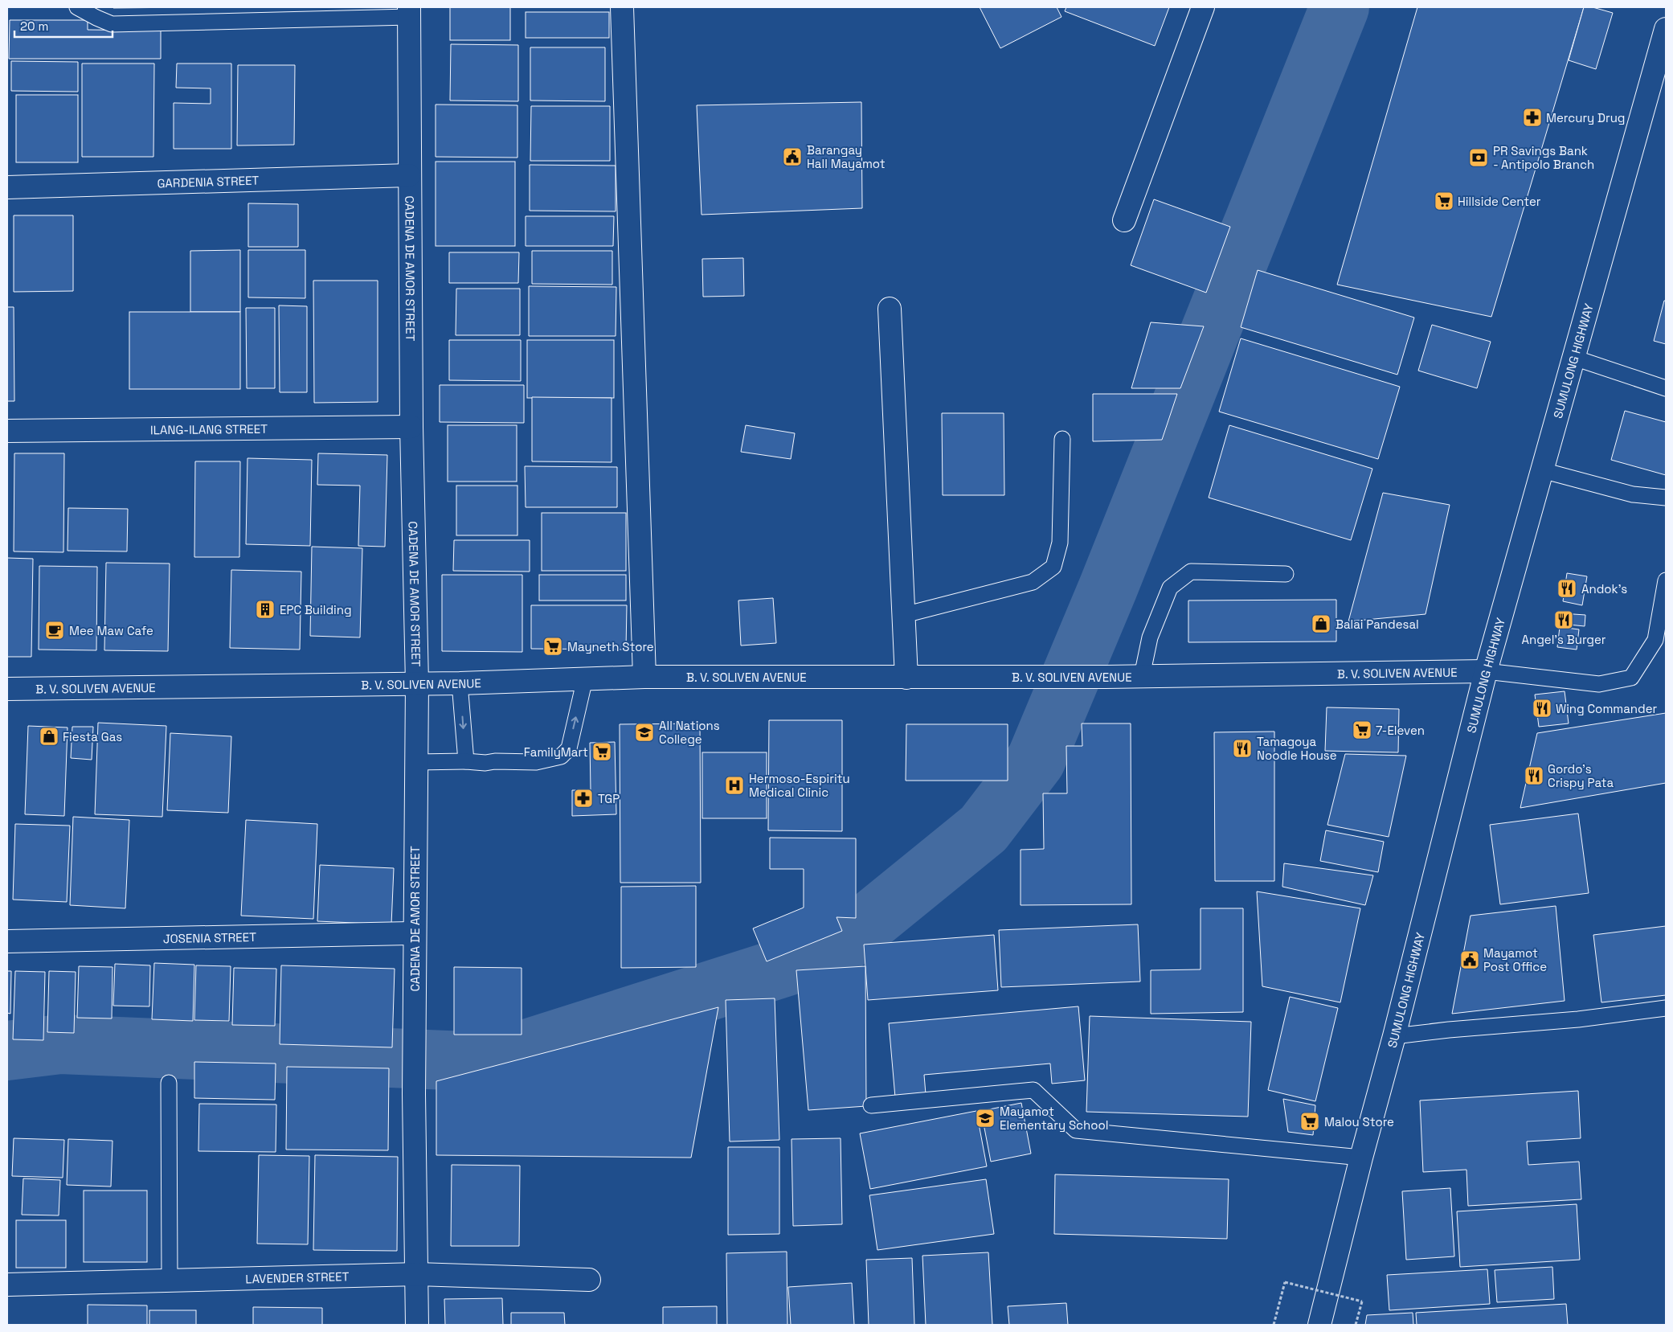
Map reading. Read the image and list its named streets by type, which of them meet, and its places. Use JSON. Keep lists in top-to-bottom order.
{
  "streets": {
    "street": [
      "GARDENIA STREET",
      "CADENA DE AMOR STREET",
      "SUMULONG HIGHWAY",
      "ILANG-ILANG STREET",
      "B. V. SOLIVEN AVENUE",
      "JOSENIA STREET",
      "LAVENDER STREET"
    ]
  },
  "crossings": [
    ["GARDENIA STREET", "CADENA DE AMOR STREET"],
    ["CADENA DE AMOR STREET", "ILANG-ILANG STREET"],
    ["CADENA DE AMOR STREET", "B. V. SOLIVEN AVENUE"],
    ["CADENA DE AMOR STREET", "JOSENIA STREET"],
    ["CADENA DE AMOR STREET", "LAVENDER STREET"],
    ["SUMULONG HIGHWAY", "B. V. SOLIVEN AVENUE"]
  ],
  "places": {
    "pharmacy": ["Mercury Drug", "TGP"],
    "public building": ["Barangay Hall Mayamot", "Mayamot Post Office"],
    "bank": ["PR Savings Bank - Antipolo Branch"],
    "supermarket": [
      "Hillside Center",
      "Mayneth Store",
      "7-Eleven",
      "FamilyMart",
      "Malou Store"
    ],
    "restaurant": [
      "Andok's",
      "Angel's Burger",
      "Wing Commander",
      "Tamagoya Noodle House",
      "Gordo's Crispy Pata"
    ],
    "building": ["EPC Building"],
    "shop": ["Balai Pandesal", "Fiesta Gas"],
    "cafe": ["Mee Maw Cafe"],
    "school or university": ["All Nations College", "Mayamot Elementary School"],
    "hospital": ["Hermoso-Espiritu Medical Clinic"]
  },
  "scale_bar": "20 m"
}
